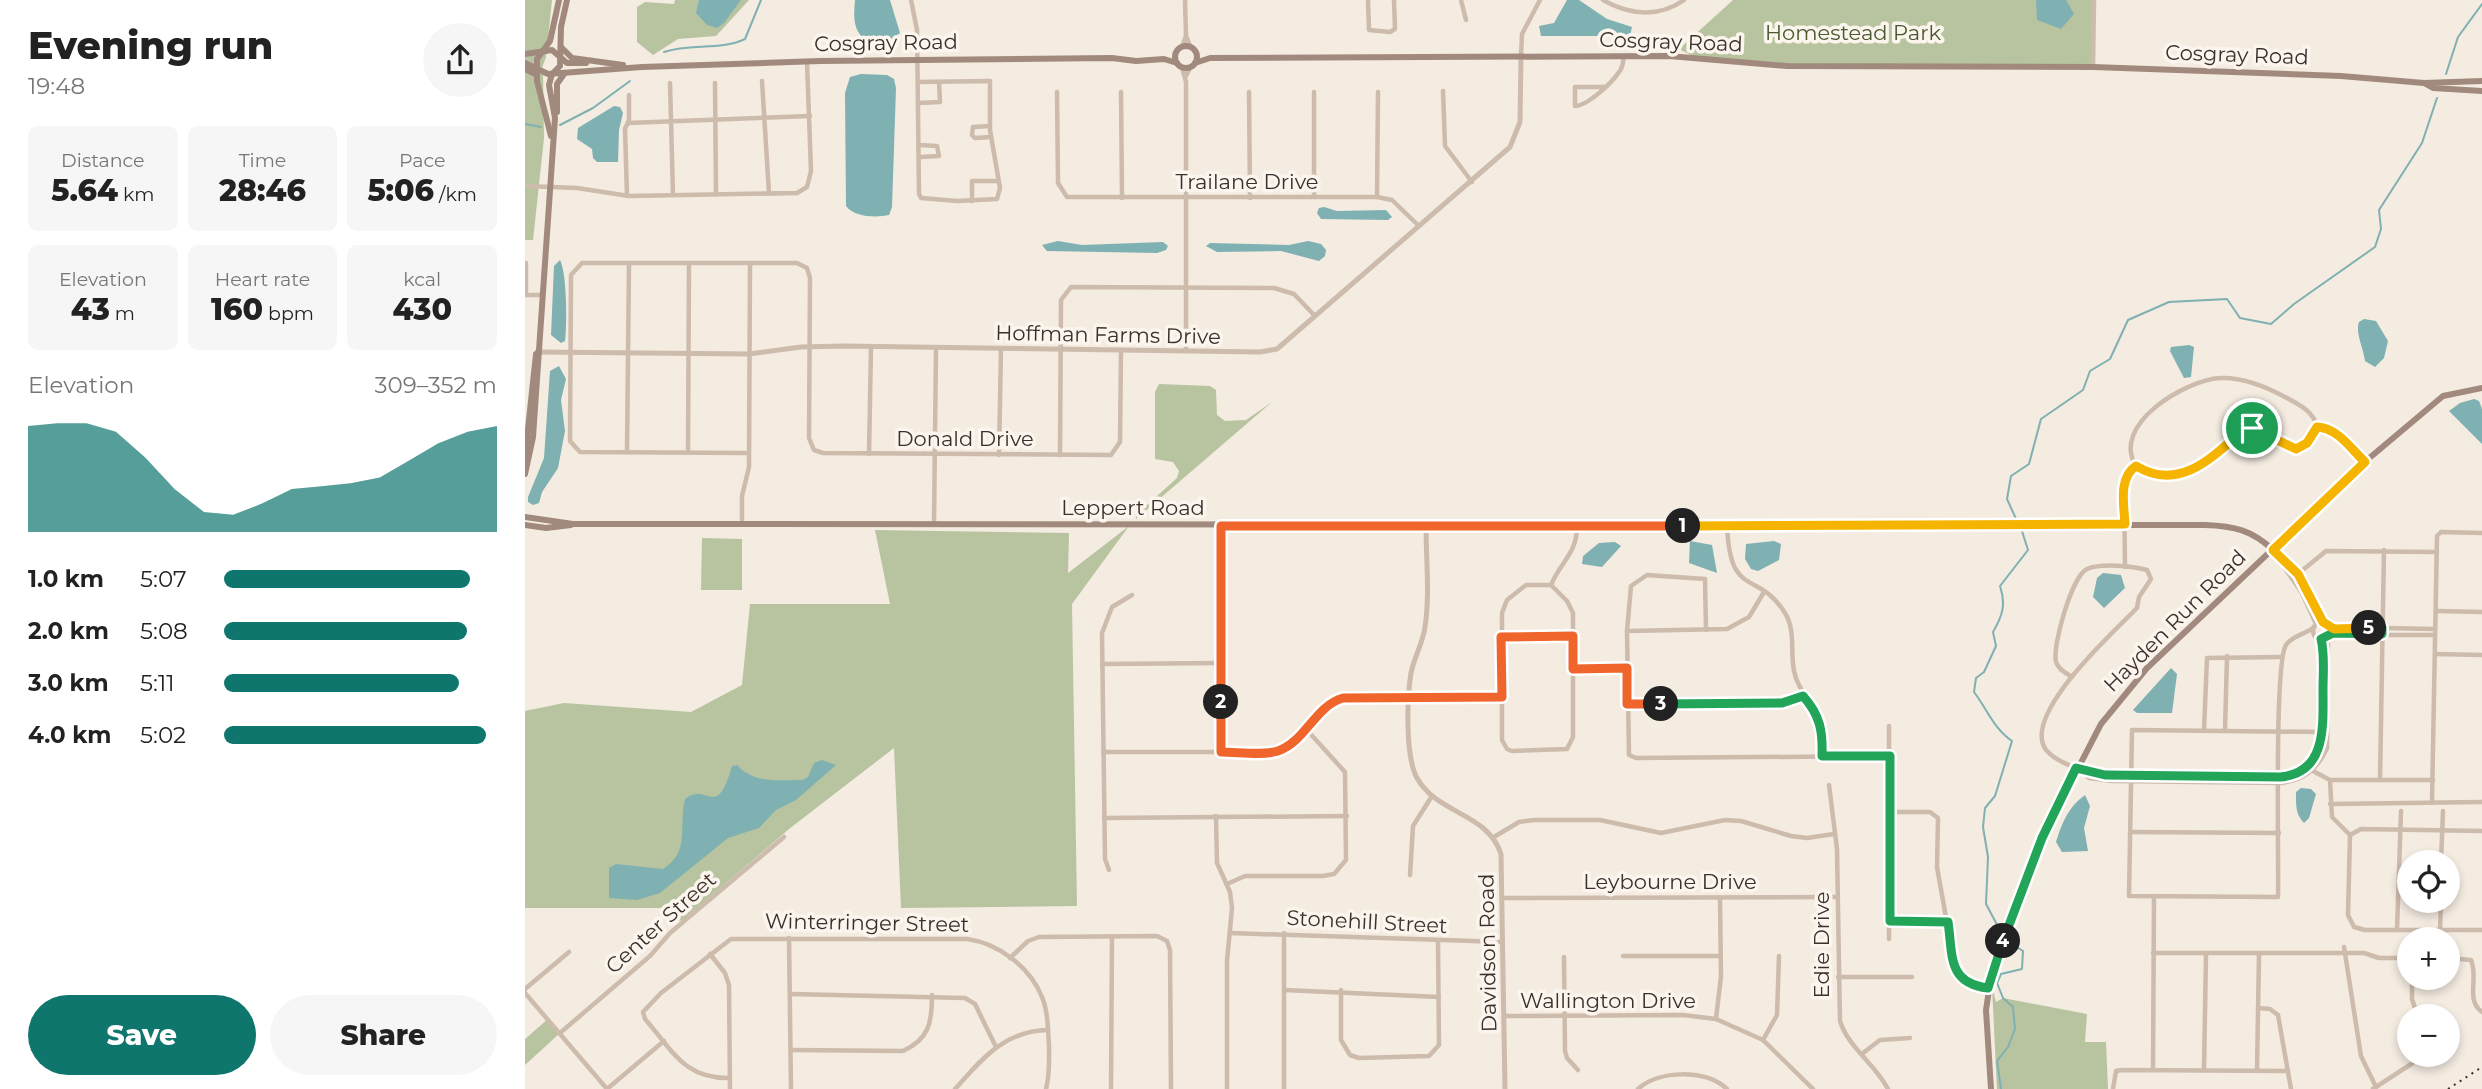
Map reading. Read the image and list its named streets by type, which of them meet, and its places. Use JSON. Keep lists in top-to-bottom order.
{
  "streets": {
    "main road": ["Cosgray Road", "Leppert Road", "Hayden Run Road"],
    "street": [
      "Trailane Drive",
      "Hoffman Farms Drive",
      "Donald Drive",
      "Leybourne Drive",
      "Stonehill Street",
      "Center Street",
      "Winterringer Street",
      "Edie Drive",
      "Davidson Road",
      "Wallington Drive"
    ]
  },
  "crossings": [
    ["Cosgray Road", "Hoffman Farms Drive"],
    ["Hoffman Farms Drive", "Donald Drive"],
    ["Leppert Road", "Hayden Run Road"],
    ["Leybourne Drive", "Edie Drive"],
    ["Leybourne Drive", "Davidson Road"],
    ["Stonehill Street", "Davidson Road"],
    ["Davidson Road", "Wallington Drive"]
  ],
  "parks": ["Homestead Park"],
  "page": {
    "heading": ["Evening run", "19:48"],
    "stats": [
      ["Distance", "5.64 km"],
      ["Time", "28:46"],
      ["Pace", "5:06 /km"],
      ["Elevation", "43 m"],
      ["Heart rate", "160 bpm"],
      ["kcal", "430"]
    ],
    "chart": ["Elevation", "309–352 m"],
    "pins": [
      "1",
      "5",
      "2",
      "3",
      "4"
    ],
    "list": [
      {
        "name": "1.0 km",
        "note": "5:07"
      },
      {
        "name": "2.0 km",
        "note": "5:08"
      },
      {
        "name": "3.0 km",
        "note": "5:11"
      },
      {
        "name": "4.0 km",
        "note": "5:02"
      }
    ],
    "map_buttons": ["+", "−"],
    "buttons": ["Save", "Share"]
  }
}
